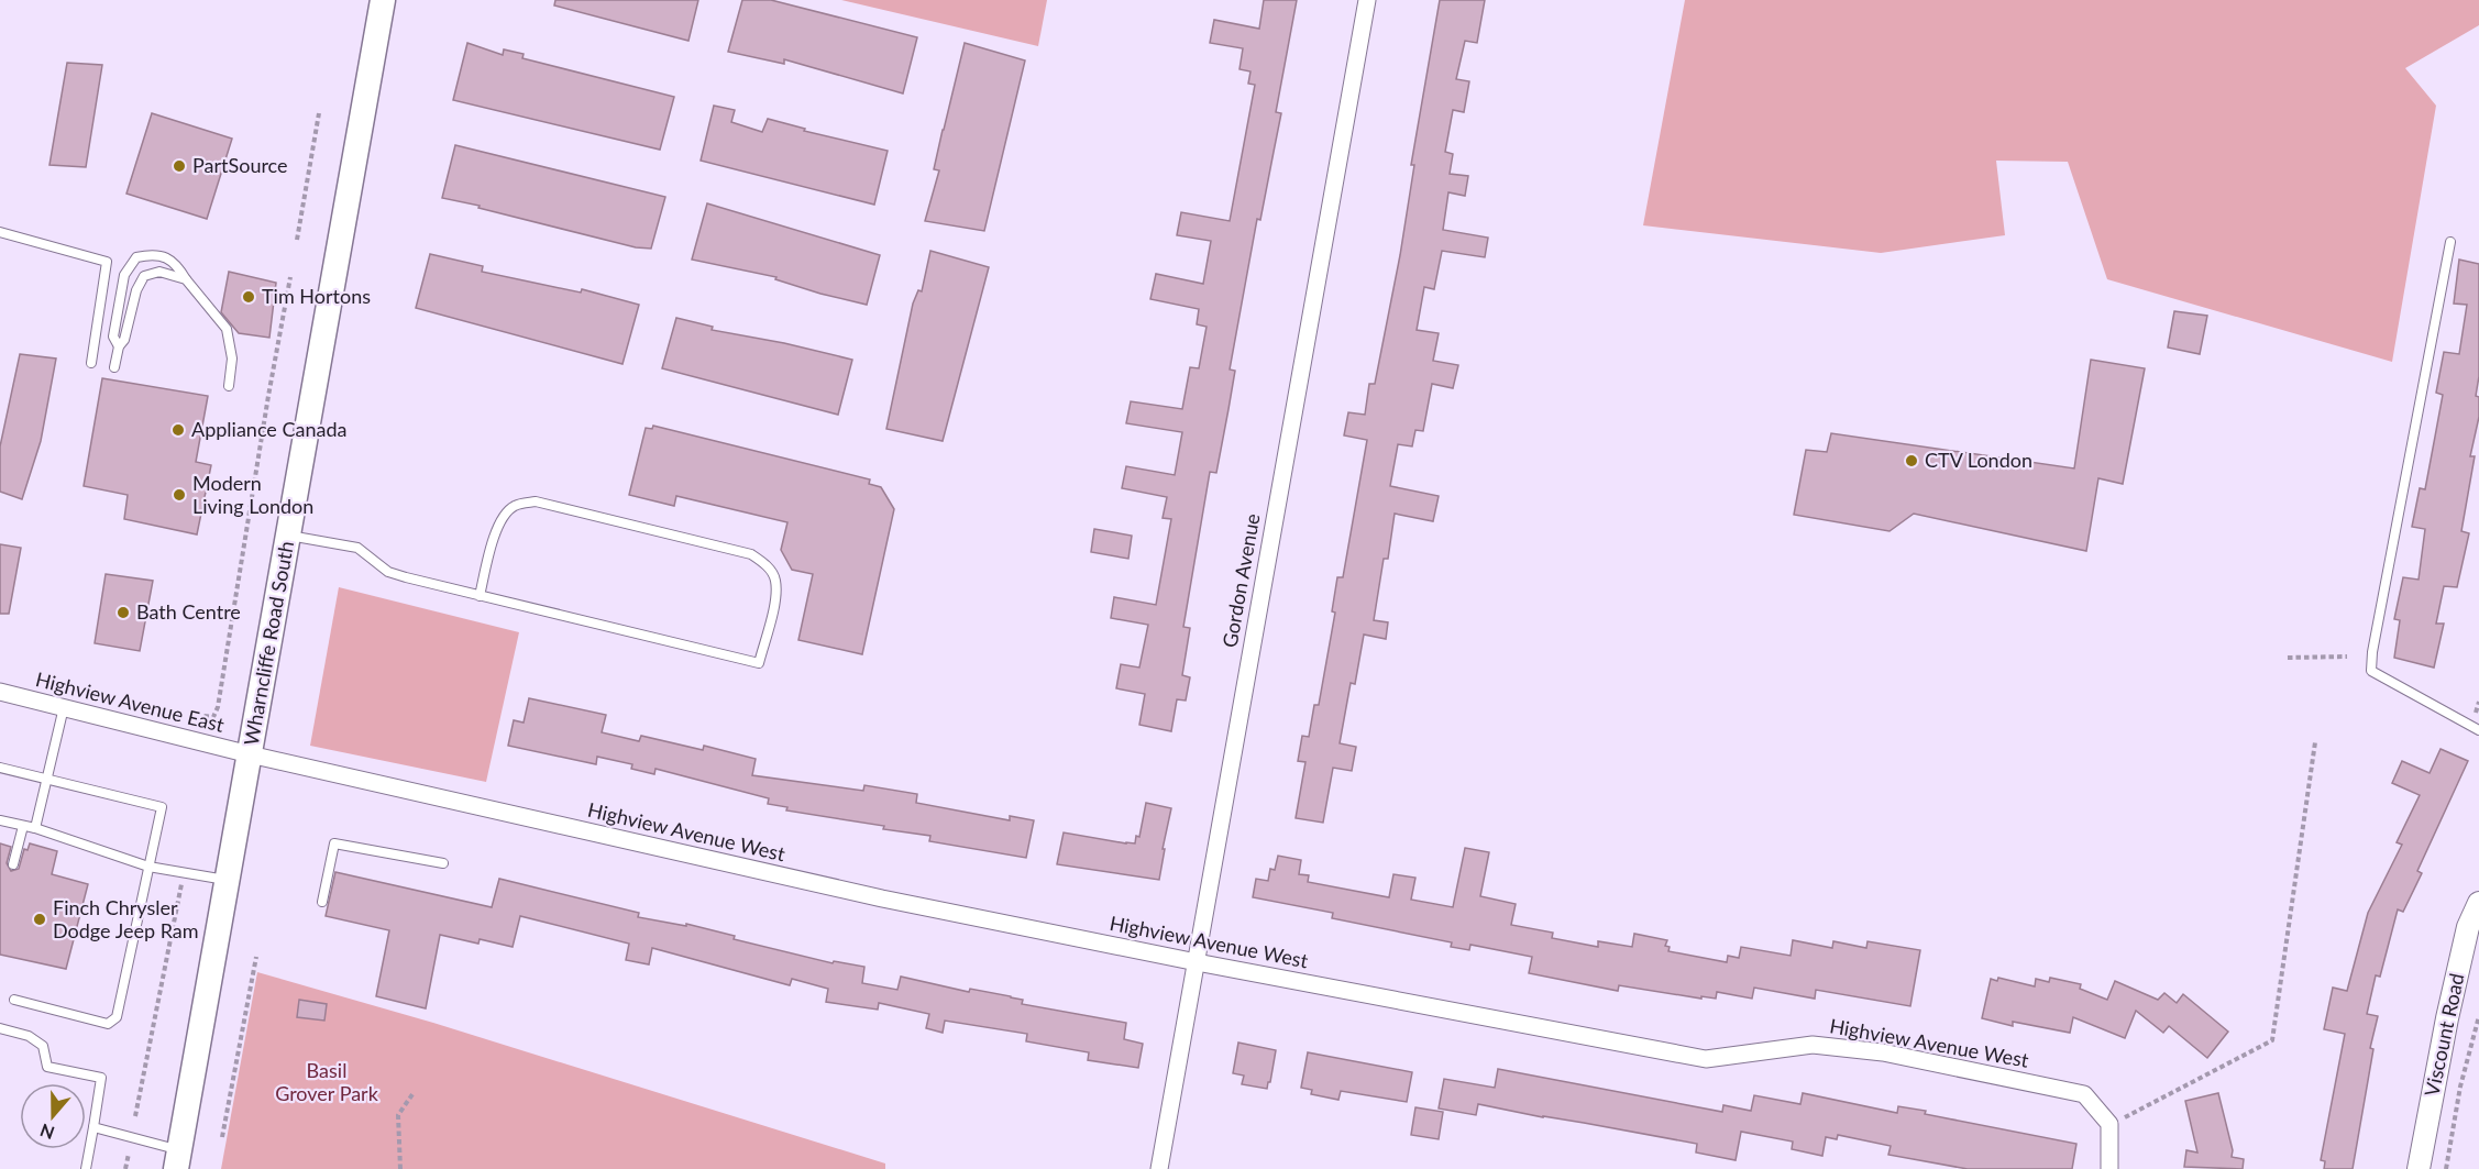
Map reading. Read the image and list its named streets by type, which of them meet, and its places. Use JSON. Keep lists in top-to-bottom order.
{
  "streets": {
    "main road": ["Wharncliffe Road South"],
    "street": [
      "Gordon Avenue",
      "Highview Avenue East",
      "Highview Avenue West",
      "Viscount Road"
    ]
  },
  "crossings": [
    ["Gordon Avenue", "Highview Avenue West"],
    ["Wharncliffe Road South", "Highview Avenue East"],
    ["Wharncliffe Road South", "Highview Avenue West"],
    ["Highview Avenue East", "Highview Avenue West"]
  ],
  "parks": ["Basil Grover Park"],
  "places": [
    "PartSource",
    "Tim Hortons",
    "Appliance Canada",
    "CTV London",
    "Modern Living London",
    "Bath Centre",
    "Finch Chrysler Dodge Jeep Ram"
  ],
  "north": "bottom"
}
